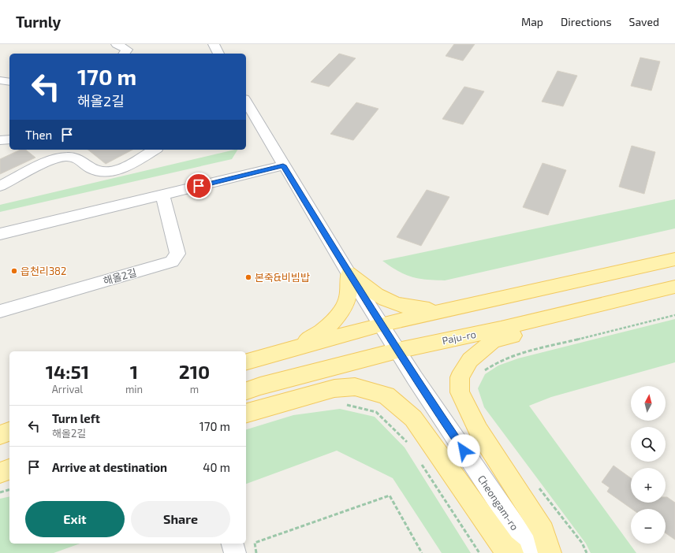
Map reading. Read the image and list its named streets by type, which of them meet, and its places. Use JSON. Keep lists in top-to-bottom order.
{
  "streets": {
    "main road": ["Paju-ro"],
    "street": ["해올2길", "Cheongam-ro"]
  },
  "crossings": [
    ["Paju-ro", "Cheongam-ro"]
  ],
  "places": ["읍천리382", "본죽&비빔밥"],
  "north": "top",
  "page": {
    "header": "Turnly",
    "nav": ["Map", "Directions", "Saved"],
    "turn": ["170 m", "해올2길"],
    "then": "Then",
    "eta": [
      "14:51",
      "Arrival",
      "1",
      "min",
      "210",
      "m"
    ],
    "map_buttons": ["+", "−"],
    "list": [
      {
        "name": "Turn left",
        "note": "해올2길",
        "value": "170 m"
      },
      {
        "name": "Arrive at destination",
        "value": "40 m"
      }
    ],
    "buttons": ["Exit", "Share"]
  }
}
